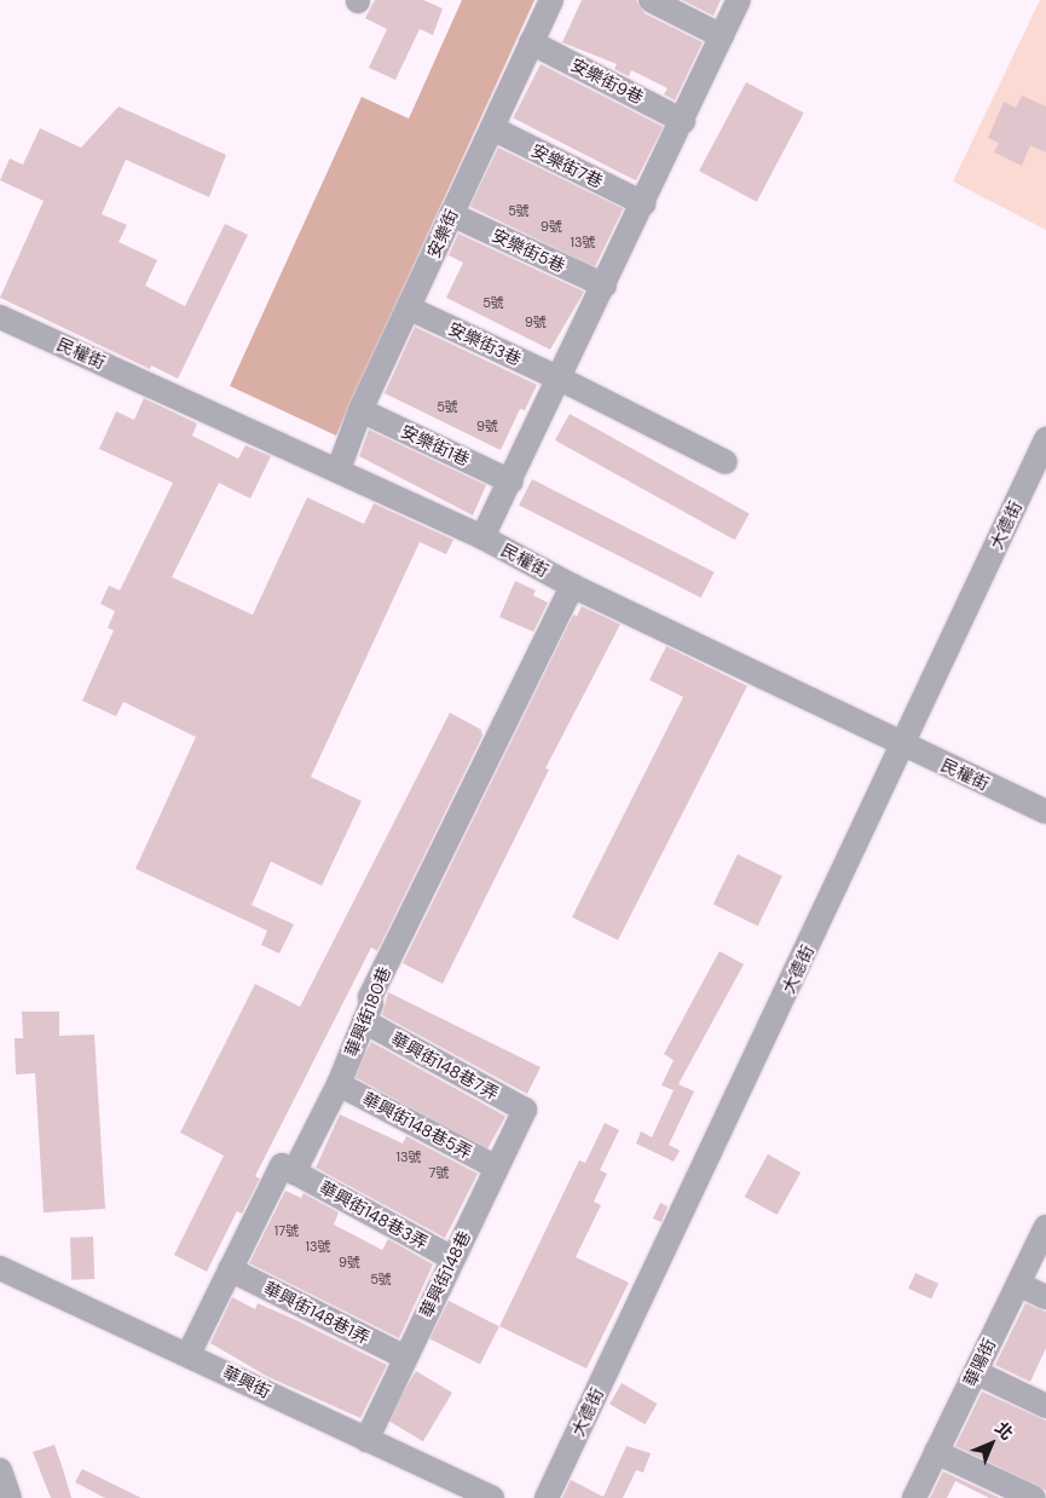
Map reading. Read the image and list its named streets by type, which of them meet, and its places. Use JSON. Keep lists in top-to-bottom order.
{
  "streets": {
    "street": [
      "安樂街9巷",
      "安樂街7巷",
      "安樂街",
      "安樂街5巷",
      "安樂街3巷",
      "民權街",
      "安樂街1巷",
      "大德街",
      "華興街180巷",
      "華興街148巷7弄",
      "華興街148巷5弄",
      "華興街148巷3弄",
      "華興街148巷",
      "華興街148巷1弄",
      "華陽街",
      "華興街"
    ]
  },
  "crossings": [
    ["安樂街9巷", "安樂街"],
    ["安樂街7巷", "安樂街"],
    ["安樂街", "安樂街5巷"],
    ["安樂街", "安樂街3巷"],
    ["安樂街", "民權街"],
    ["安樂街", "安樂街1巷"],
    ["民權街", "大德街"],
    ["民權街", "華興街180巷"],
    ["華興街180巷", "華興街148巷7弄"],
    ["華興街180巷", "華興街148巷5弄"],
    ["華興街180巷", "華興街148巷3弄"],
    ["華興街148巷7弄", "華興街148巷"],
    ["華興街148巷5弄", "華興街148巷"],
    ["華興街148巷3弄", "華興街148巷"],
    ["華興街148巷", "華興街148巷1弄"],
    ["華興街148巷", "華興街"]
  ],
  "house_numbers": [
    "5號",
    "9號",
    "13號",
    "5號",
    "9號",
    "5號",
    "9號",
    "13號",
    "7號",
    "17號",
    "13號",
    "9號",
    "5號"
  ],
  "north": "top right"
}
